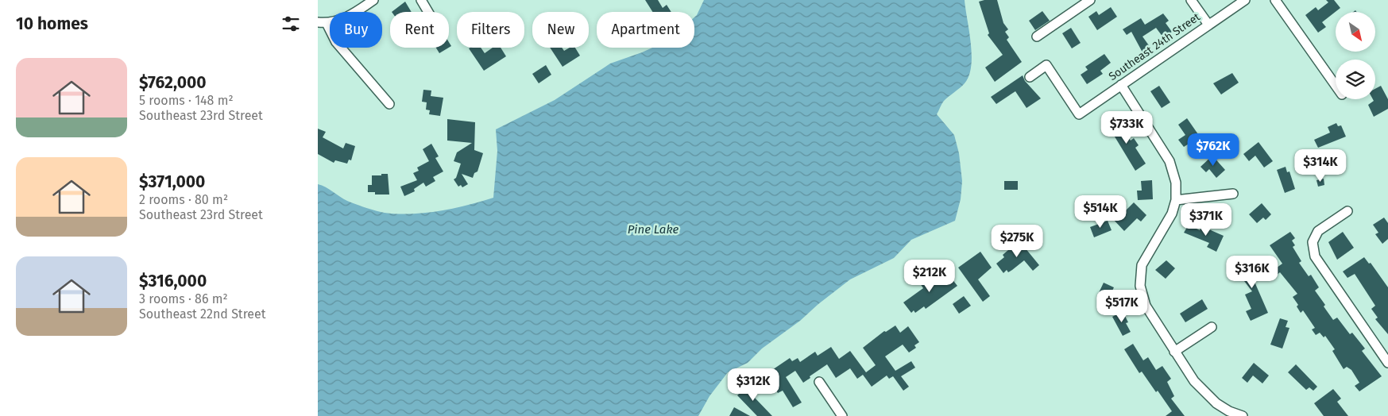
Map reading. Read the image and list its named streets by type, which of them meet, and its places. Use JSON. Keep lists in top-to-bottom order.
{
  "streets": {
    "street": ["Southeast 24th Street"]
  },
  "water": ["Pine Lake"],
  "north": "bottom right",
  "page": {
    "heading": "10 homes",
    "chip": [
      "Buy",
      "Rent",
      "Filters",
      "New",
      "Apartment"
    ],
    "list": [
      {
        "name": "$762,000",
        "note": "5 rooms · 148 m² · Southeast 23rd Street"
      },
      {
        "name": "$371,000",
        "note": "2 rooms · 80 m² · Southeast 23rd Street"
      },
      {
        "name": "$316,000",
        "note": "3 rooms · 86 m² · Southeast 22nd Street"
      }
    ],
    "price": [
      "$733K",
      "$762K",
      "$314K",
      "$514K",
      "$371K",
      "$275K",
      "$316K",
      "$212K",
      "$517K",
      "$312K"
    ]
  }
}
